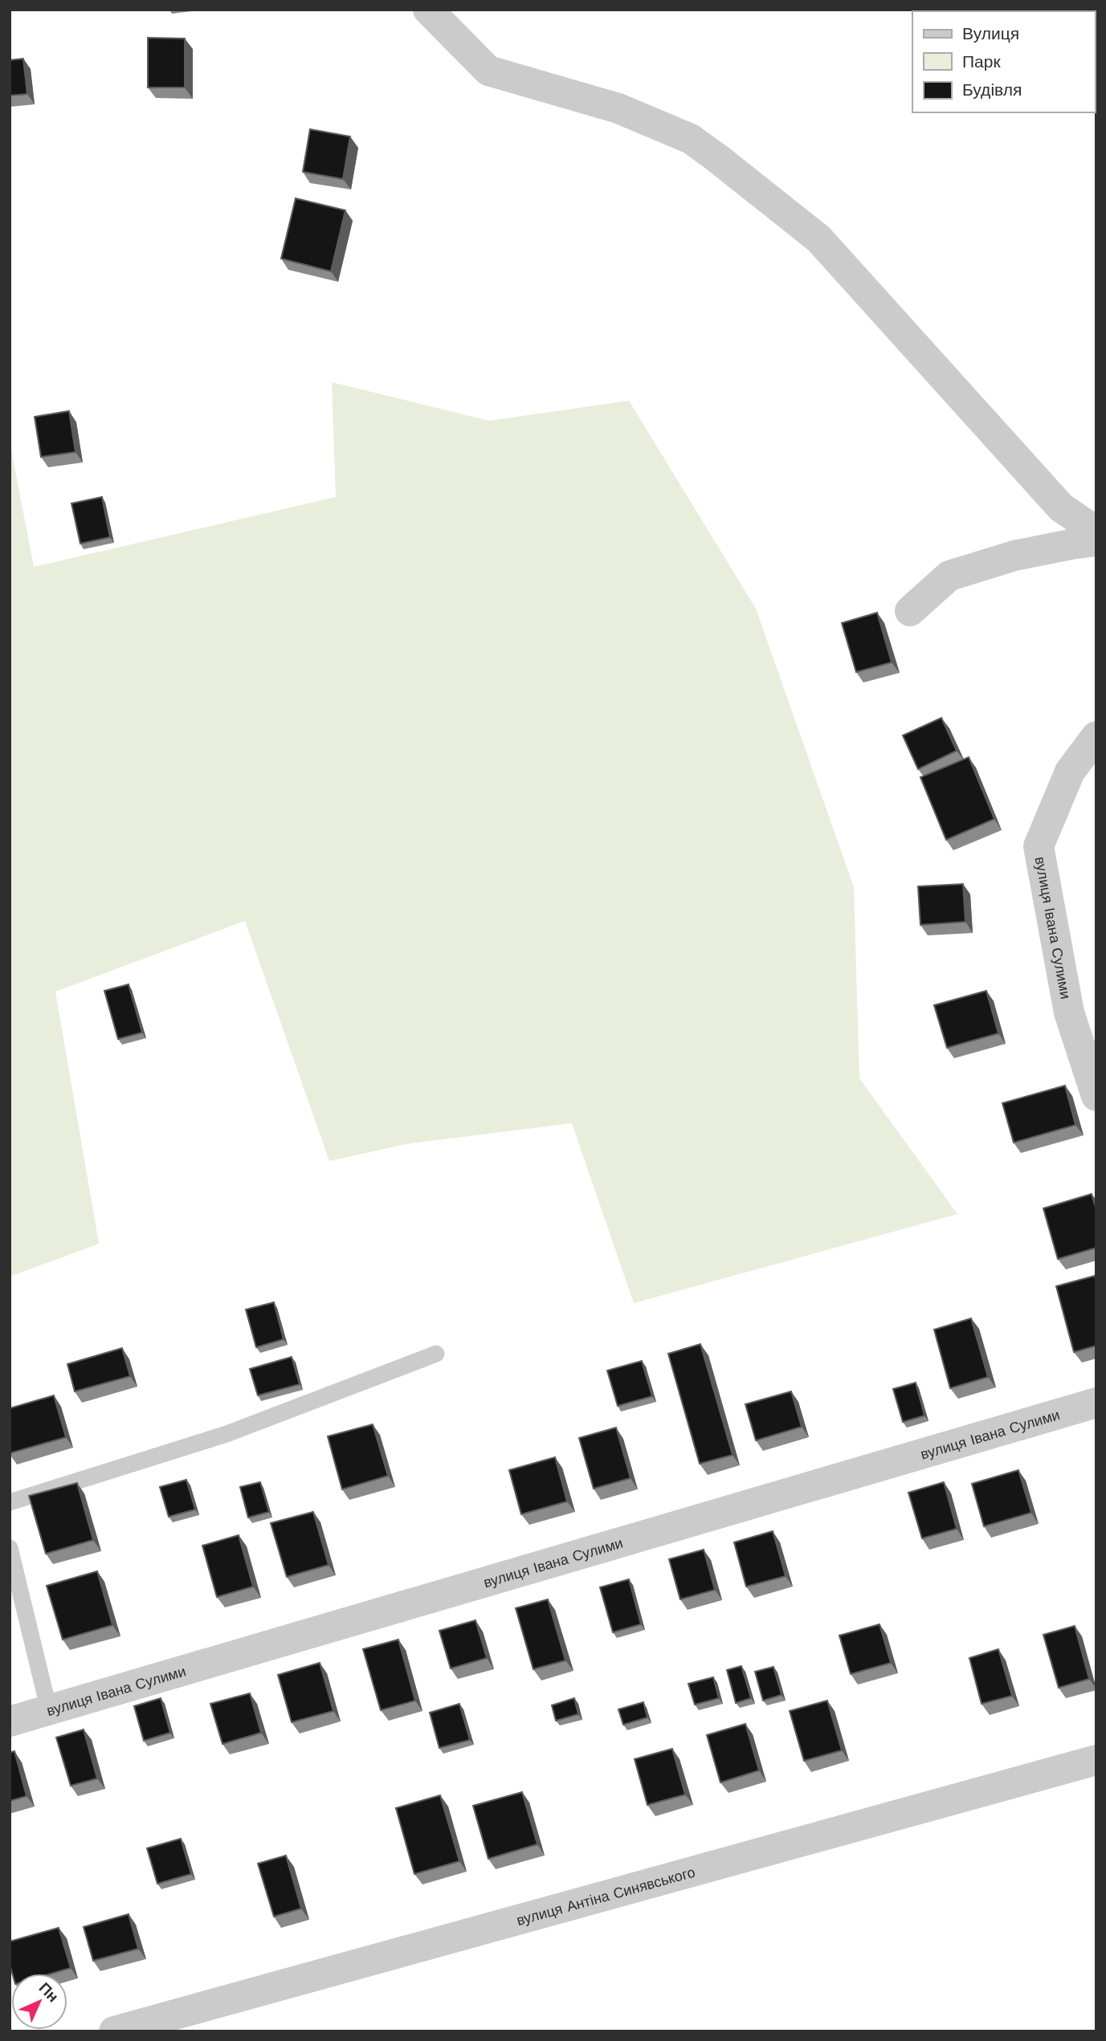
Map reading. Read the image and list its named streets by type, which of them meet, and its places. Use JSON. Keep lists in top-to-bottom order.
{
  "streets": {
    "street": ["вулиця Івана Сулими", "вулиця Антіна Синявського"]
  },
  "legend": ["Вулиця", "Парк", "Будівля"],
  "north": "top right"
}
